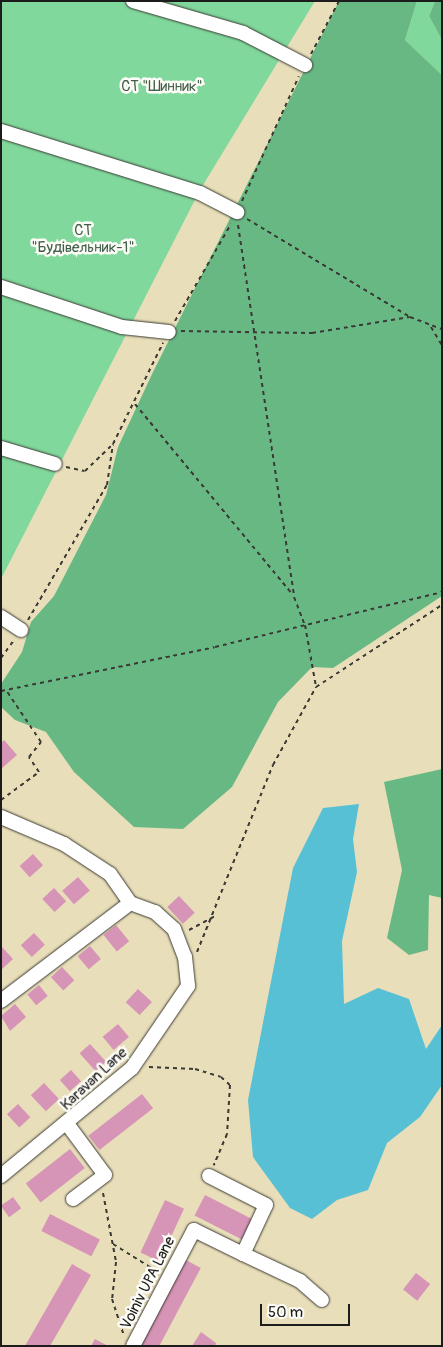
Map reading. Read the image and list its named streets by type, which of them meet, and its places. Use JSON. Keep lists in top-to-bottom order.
{
  "streets": {
    "street": ["Karavan Lane", "Voiniv UPA Lane"]
  },
  "parks": ["СТ \"Шинник\"", "СТ \"Будівельник-1\""],
  "scale_bar": "50 m"
}
